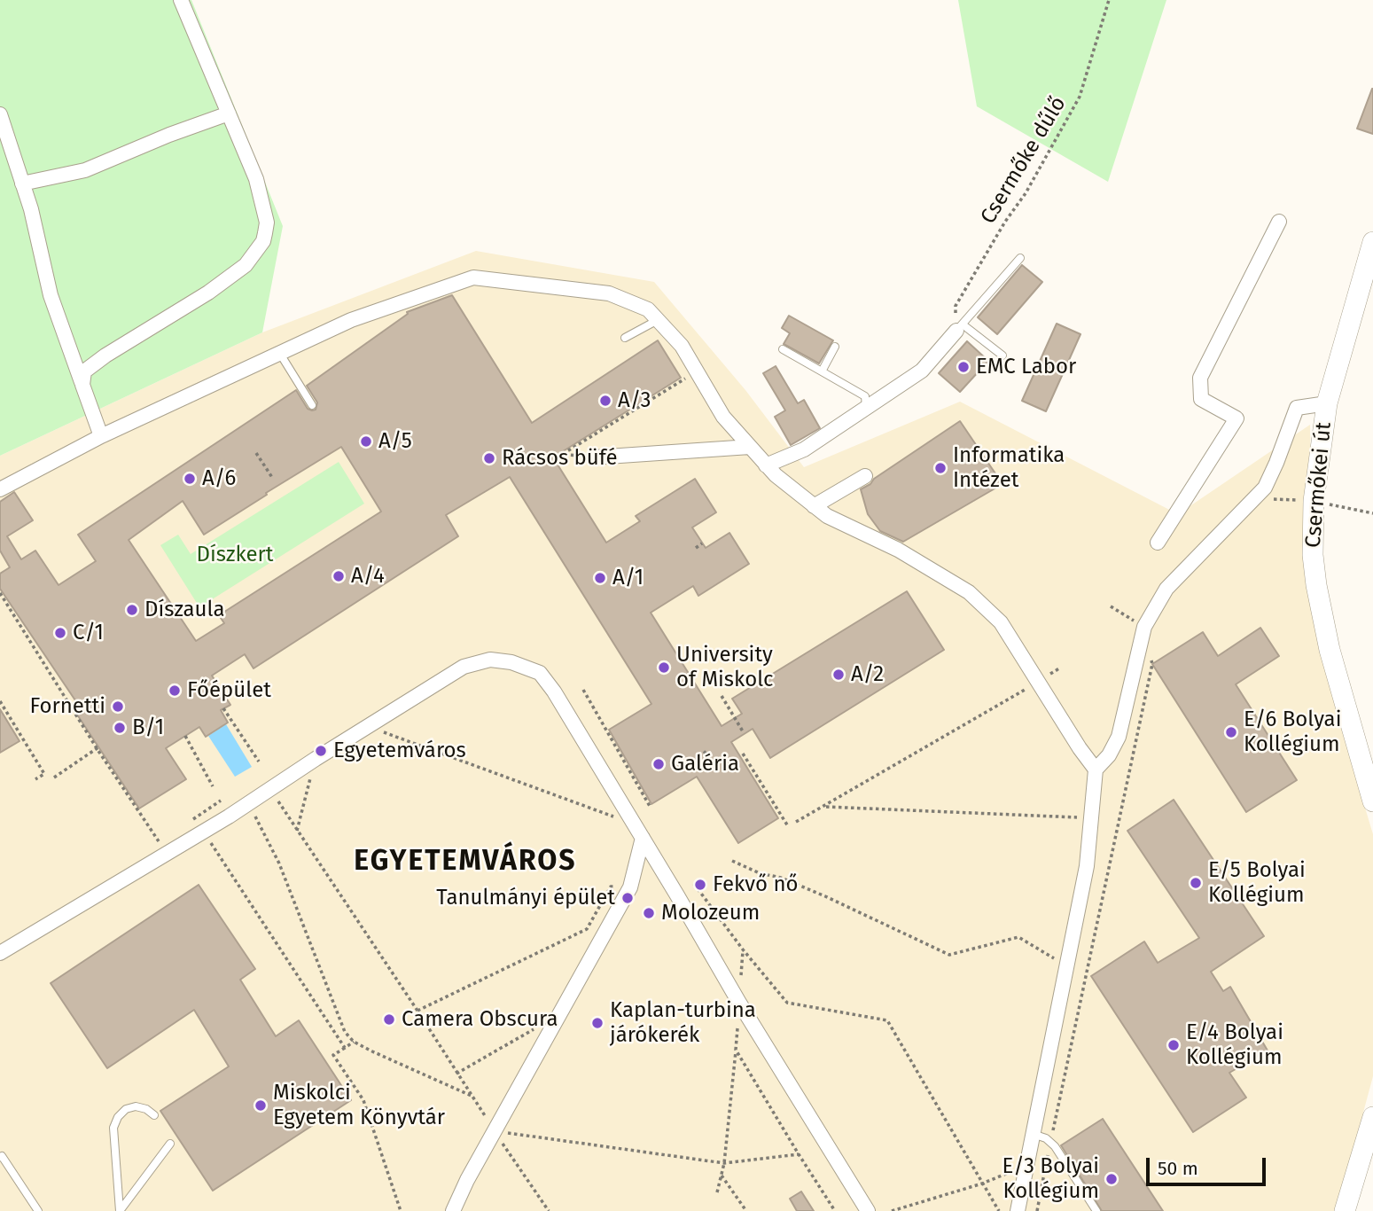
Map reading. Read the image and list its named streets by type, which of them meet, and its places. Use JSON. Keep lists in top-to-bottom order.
{
  "streets": {
    "main road": ["Csermőkei út"],
    "path": ["Csermőke dűlő"]
  },
  "districts": ["EGYETEMVÁROS"],
  "parks": ["Díszkert"],
  "places": [
    "EMC Labor",
    "A/3",
    "A/5",
    "Rácsos büfé",
    "Informatika Intézet",
    "A/6",
    "A/4",
    "A/1",
    "Díszaula",
    "C/1",
    "University of Miskolc",
    "A/2",
    "Főépület",
    "Fornetti",
    "B/1",
    "E/6 Bolyai Kollégium",
    "Egyetemváros",
    "Galéria",
    "E/5 Bolyai Kollégium",
    "Fekvő nő",
    "Tanulmányi épület",
    "Molozeum",
    "Camera Obscura",
    "Kaplan-turbina járókerék",
    "E/4 Bolyai Kollégium",
    "Miskolci Egyetem Könyvtár",
    "E/3 Bolyai Kollégium"
  ],
  "scale_bar": "50 m"
}
